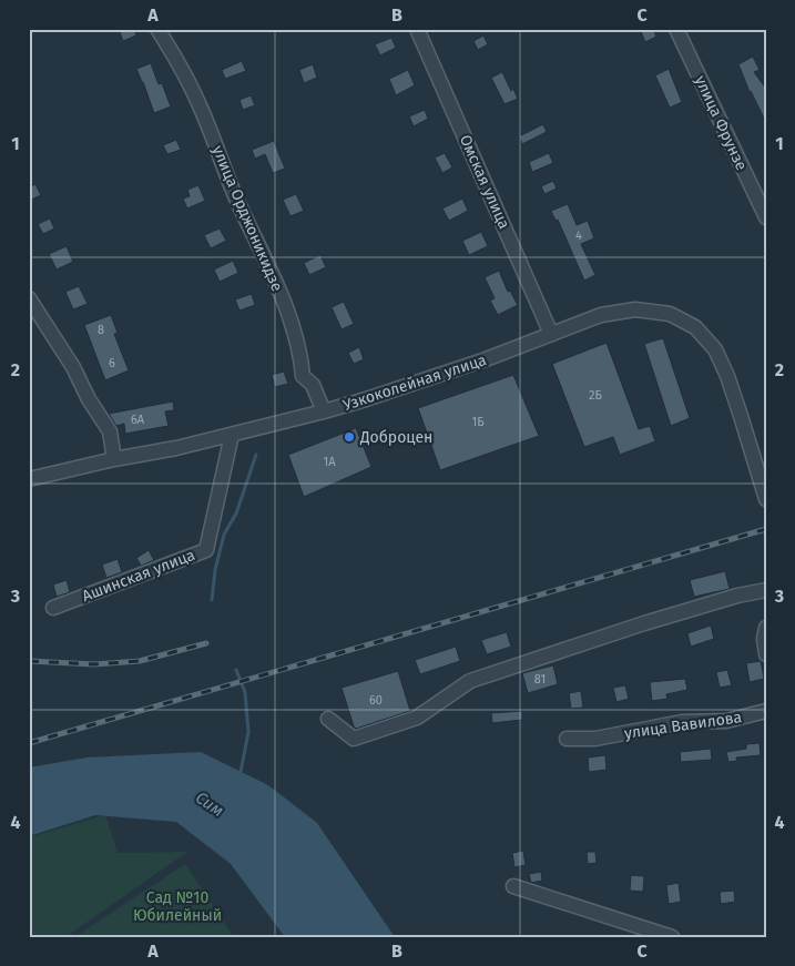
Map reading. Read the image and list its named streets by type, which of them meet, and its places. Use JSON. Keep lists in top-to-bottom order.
{
  "streets": {
    "street": [
      "улица Фрунзе",
      "Омская улица",
      "улица Орджоникидзе",
      "Узкоколейная улица",
      "Ашинская улица",
      "улица Вавилова"
    ]
  },
  "crossings": [
    ["Омская улица", "Узкоколейная улица"],
    ["улица Орджоникидзе", "Узкоколейная улица"],
    ["Узкоколейная улица", "Ашинская улица"]
  ],
  "water": ["Сим"],
  "parks": ["Сад №10 Юбилейный"],
  "places": ["Доброцен"],
  "house_numbers": [
    "4",
    "8",
    "6",
    "2Б",
    "6А",
    "1Б",
    "1А",
    "81",
    "60"
  ],
  "grid": {
    "columns": ["A", "B", "C"],
    "rows": [
      "1",
      "2",
      "3",
      "4"
    ]
  }
}
